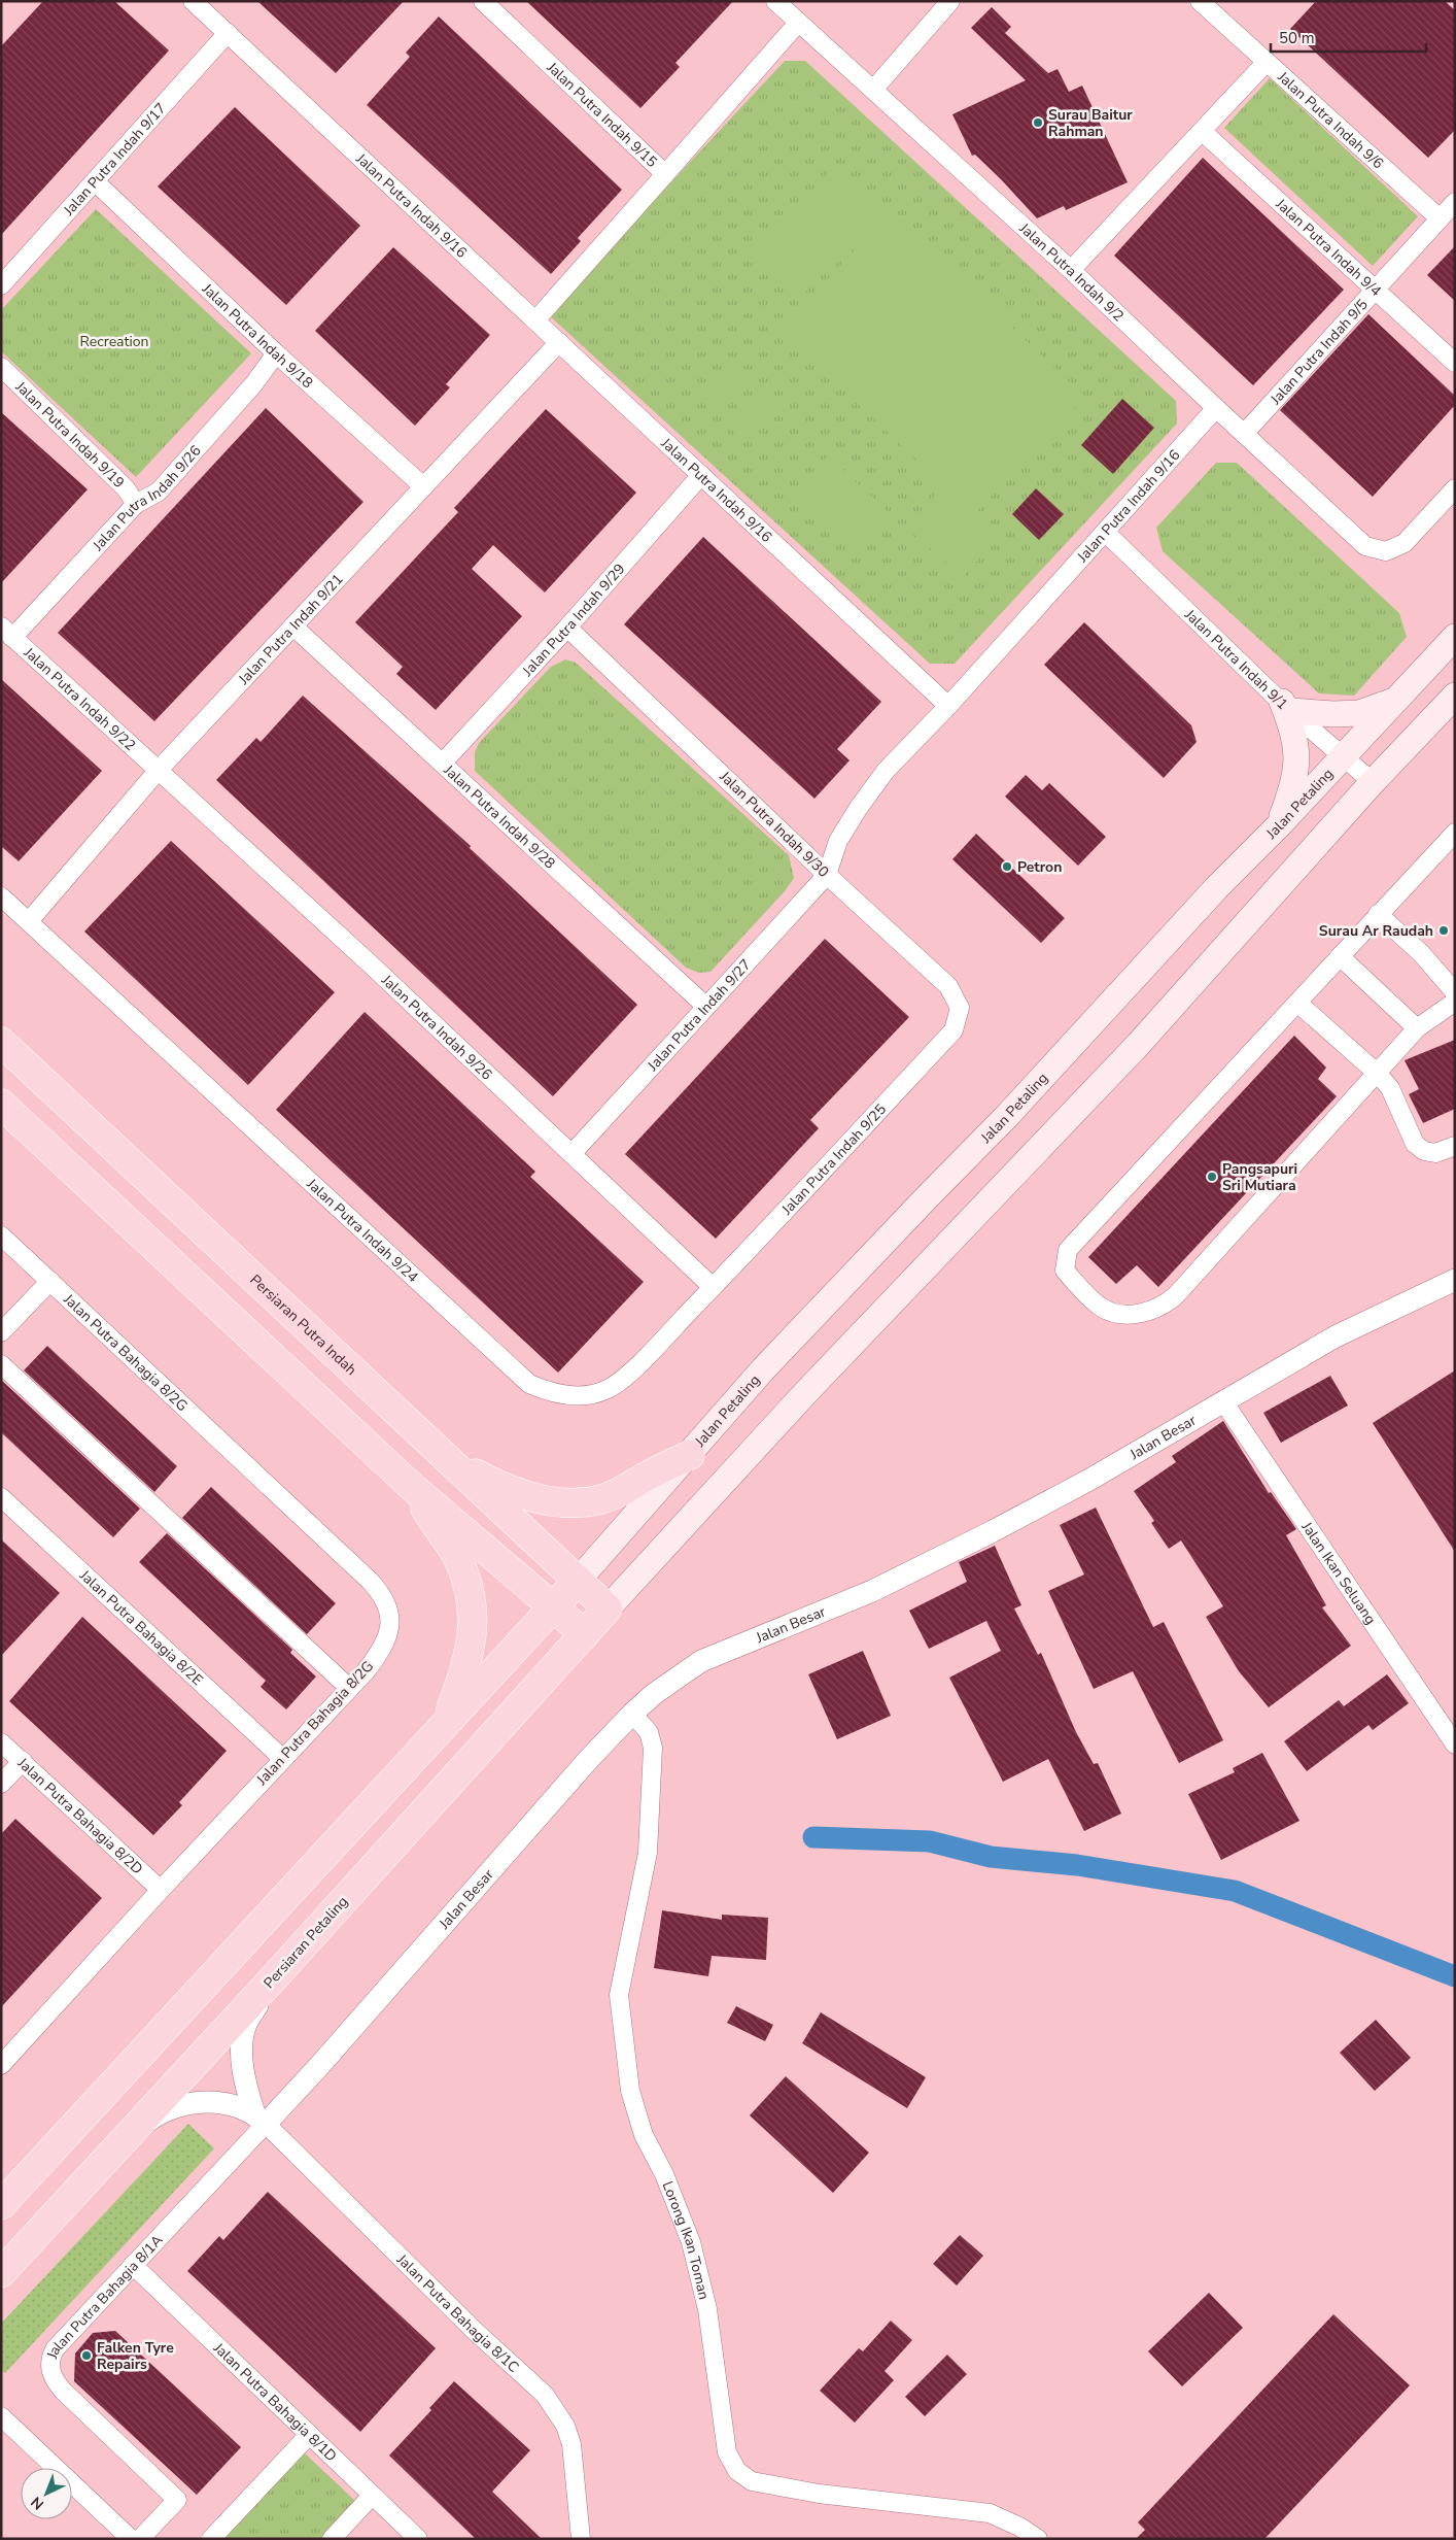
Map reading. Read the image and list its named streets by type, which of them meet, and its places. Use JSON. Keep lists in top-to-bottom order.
{
  "streets": {
    "main road": ["Jalan Petaling", "Persiaran Putra Indah", "Persiaran Petaling"],
    "street": [
      "Jalan Putra Indah 9/15",
      "Jalan Putra Indah 9/6",
      "Jalan Putra Indah 9/17",
      "Jalan Putra Indah 9/16",
      "Jalan Putra Indah 9/4",
      "Jalan Putra Indah 9/2",
      "Jalan Putra Indah 9/18",
      "Jalan Putra Indah 9/5",
      "Jalan Putra Indah 9/19",
      "Jalan Putra Indah 9/26",
      "Jalan Putra Indah 9/29",
      "Jalan Putra Indah 9/21",
      "Jalan Putra Indah 9/1",
      "Jalan Putra Indah 9/22",
      "Jalan Putra Indah 9/28",
      "Jalan Putra Indah 9/30",
      "Jalan Putra Indah 9/27",
      "Jalan Putra Indah 9/25",
      "Jalan Putra Indah 9/24",
      "Jalan Putra Bahagia 8/2G",
      "Jalan Besar",
      "Jalan Ikan Seluang",
      "Jalan Putra Bahagia 8/2E",
      "Jalan Putra Bahagia 8/2D",
      "Lorong Ikan Toman",
      "Jalan Putra Bahagia 8/1A",
      "Jalan Putra Bahagia 8/1C",
      "Jalan Putra Bahagia 8/1D"
    ]
  },
  "crossings": [
    ["Jalan Putra Indah 9/15", "Jalan Putra Indah 9/2"],
    ["Jalan Putra Indah 9/6", "Jalan Putra Indah 9/5"],
    ["Jalan Putra Indah 9/17", "Jalan Putra Indah 9/16"],
    ["Jalan Putra Indah 9/17", "Jalan Putra Indah 9/18"],
    ["Jalan Putra Indah 9/16", "Jalan Putra Indah 9/2"],
    ["Jalan Putra Indah 9/16", "Jalan Putra Indah 9/29"],
    ["Jalan Putra Indah 9/16", "Jalan Putra Indah 9/21"],
    ["Jalan Putra Indah 9/16", "Jalan Putra Indah 9/1"],
    ["Jalan Putra Indah 9/4", "Jalan Putra Indah 9/5"],
    ["Jalan Putra Indah 9/2", "Jalan Putra Indah 9/5"],
    ["Jalan Putra Indah 9/18", "Jalan Putra Indah 9/26"],
    ["Jalan Putra Indah 9/18", "Jalan Putra Indah 9/21"],
    ["Jalan Putra Indah 9/19", "Jalan Putra Indah 9/26"],
    ["Jalan Putra Indah 9/26", "Jalan Putra Indah 9/21"],
    ["Jalan Putra Indah 9/26", "Jalan Putra Indah 9/22"],
    ["Jalan Putra Indah 9/26", "Jalan Putra Indah 9/27"],
    ["Jalan Putra Indah 9/26", "Jalan Putra Indah 9/25"],
    ["Jalan Putra Indah 9/26", "Jalan Putra Indah 9/24"],
    ["Jalan Putra Indah 9/29", "Jalan Putra Indah 9/28"],
    ["Jalan Putra Indah 9/29", "Jalan Putra Indah 9/30"],
    ["Jalan Putra Indah 9/21", "Jalan Putra Indah 9/22"],
    ["Jalan Putra Indah 9/21", "Jalan Putra Indah 9/28"],
    ["Jalan Putra Indah 9/21", "Jalan Putra Indah 9/24"],
    ["Jalan Putra Indah 9/1", "Jalan Petaling"],
    ["Jalan Petaling", "Persiaran Putra Indah"],
    ["Jalan Putra Indah 9/28", "Jalan Putra Indah 9/27"],
    ["Jalan Putra Indah 9/30", "Jalan Putra Indah 9/27"],
    ["Jalan Putra Indah 9/30", "Jalan Putra Indah 9/25"],
    ["Jalan Putra Indah 9/25", "Jalan Putra Indah 9/24"],
    ["Persiaran Putra Indah", "Persiaran Petaling"],
    ["Jalan Putra Bahagia 8/2G", "Jalan Putra Bahagia 8/2E"],
    ["Jalan Putra Bahagia 8/2G", "Jalan Putra Bahagia 8/2D"],
    ["Jalan Besar", "Jalan Ikan Seluang"],
    ["Jalan Besar", "Lorong Ikan Toman"],
    ["Jalan Besar", "Jalan Putra Bahagia 8/1A"],
    ["Jalan Besar", "Jalan Putra Bahagia 8/1C"],
    ["Jalan Putra Bahagia 8/1A", "Jalan Putra Bahagia 8/1C"],
    ["Jalan Putra Bahagia 8/1A", "Jalan Putra Bahagia 8/1D"]
  ],
  "parks": ["Recreation"],
  "places": [
    "Surau Baitur Rahman",
    "Petron",
    "Surau Ar Raudah",
    "Pangsapuri Sri Mutiara",
    "Falken Tyre Repairs"
  ],
  "scale_bar": "50 m",
  "north": "bottom left"
}
